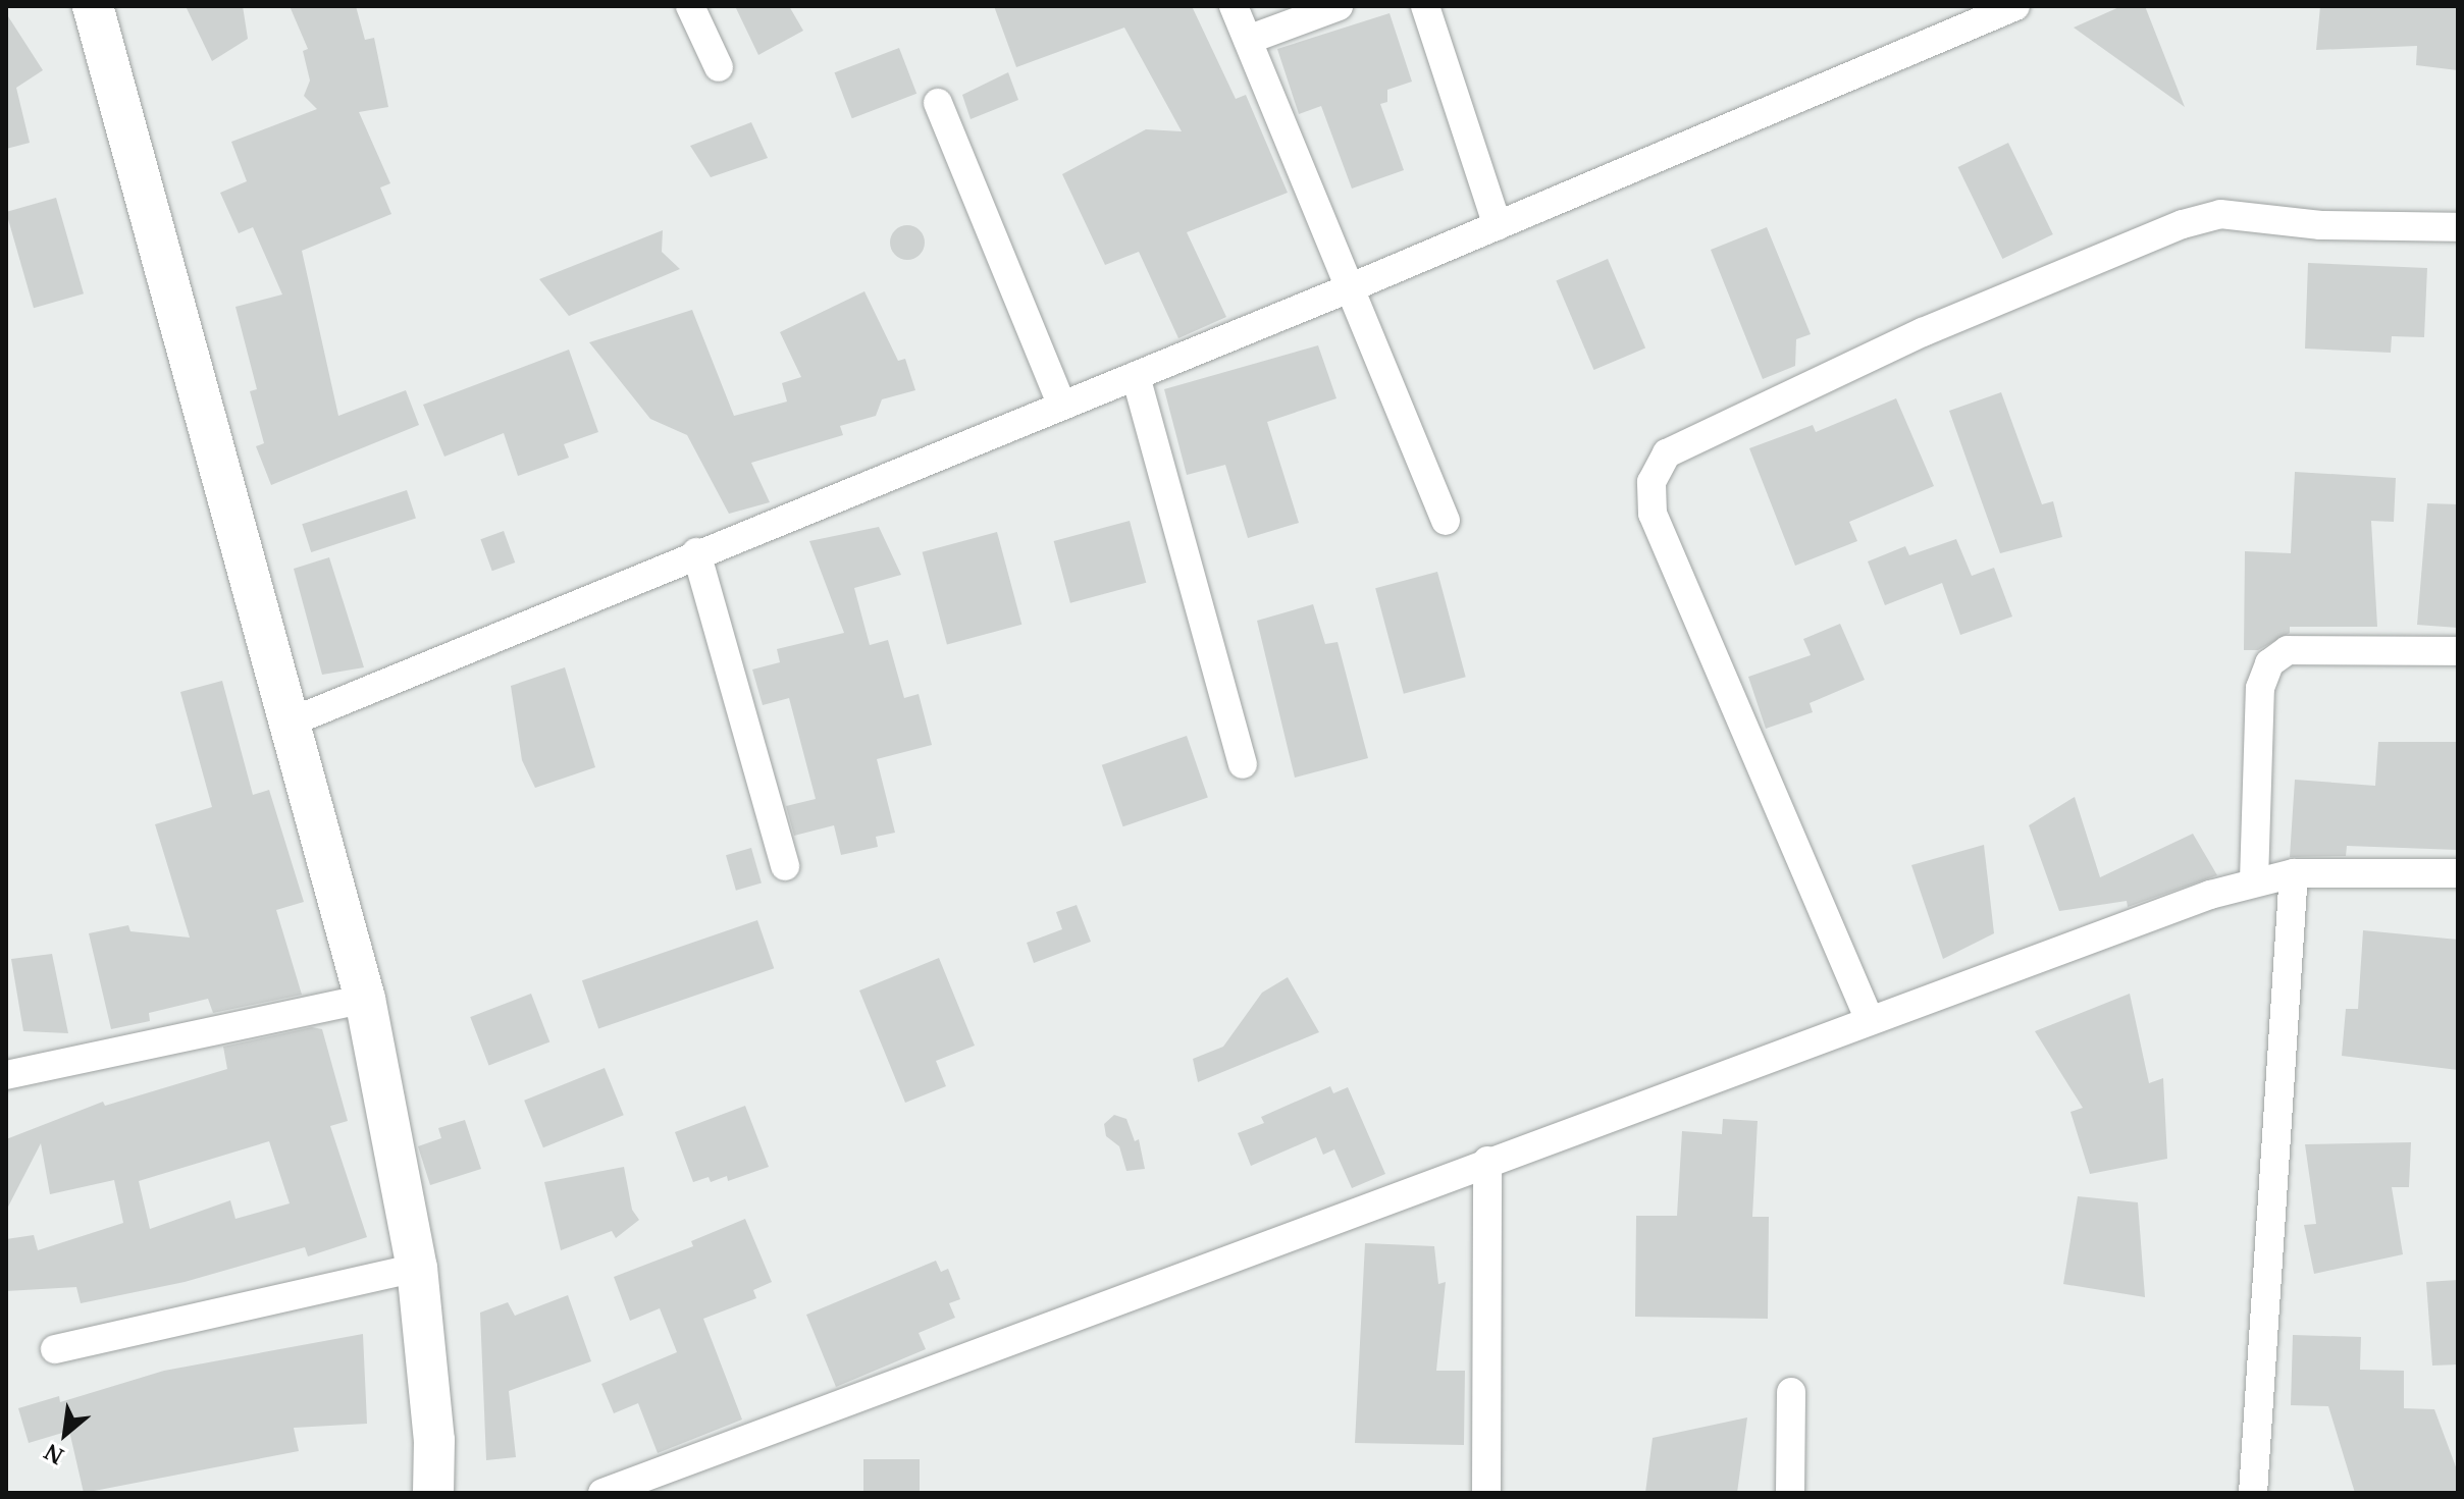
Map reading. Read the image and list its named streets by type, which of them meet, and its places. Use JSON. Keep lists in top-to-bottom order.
{
  "north": "bottom left"
}
